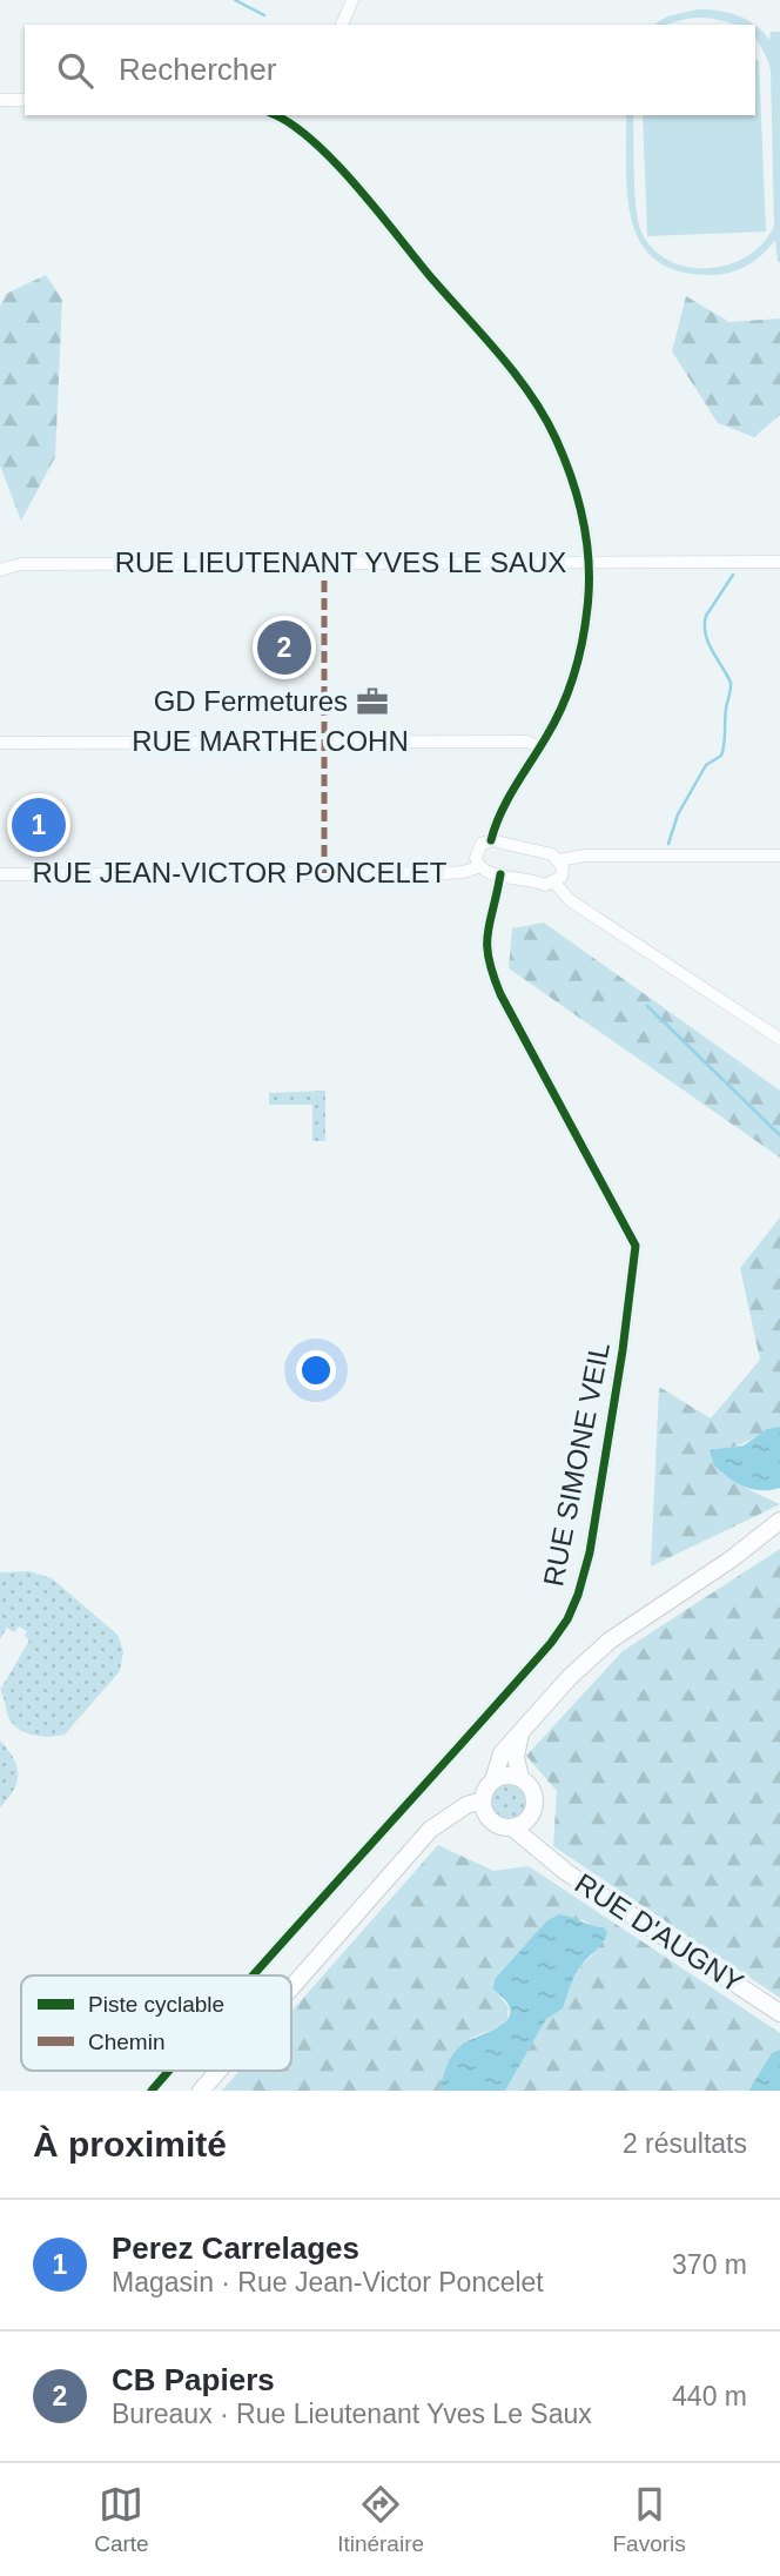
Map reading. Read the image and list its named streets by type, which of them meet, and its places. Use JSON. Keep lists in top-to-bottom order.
{
  "streets": {
    "main road": ["RUE D'AUGNY"],
    "street": [
      "RUE LIEUTENANT YVES LE SAUX",
      "RUE MARTHE COHN",
      "RUE JEAN-VICTOR PONCELET",
      "RUE SIMONE VEIL"
    ]
  },
  "places": {
    "office": ["GD Fermetures"]
  },
  "legend": ["Piste cyclable", "Chemin"],
  "page": {
    "search": "Rechercher",
    "pins": ["2", "1"],
    "heading": ["À proximité", "2 résultats"],
    "list": [
      {
        "mark": "1",
        "name": "Perez Carrelages",
        "note": "Magasin · Rue Jean-Victor Poncelet",
        "value": "370 m"
      },
      {
        "mark": "2",
        "name": "CB Papiers",
        "note": "Bureaux · Rue Lieutenant Yves Le Saux",
        "value": "440 m"
      }
    ],
    "nav": ["Carte", "Itinéraire", "Favoris"]
  }
}
